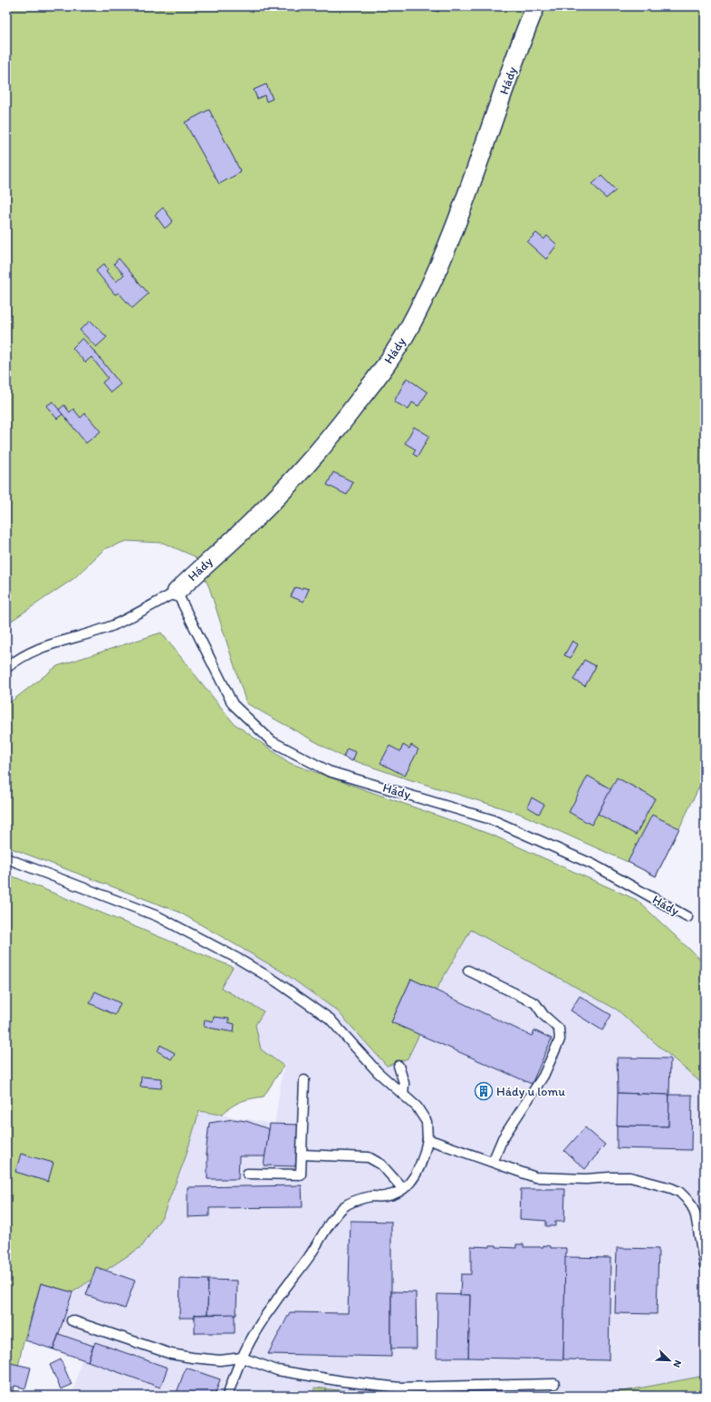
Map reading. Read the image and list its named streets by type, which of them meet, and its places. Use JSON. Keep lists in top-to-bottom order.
{
  "streets": {
    "street": ["Hády"]
  },
  "places": {
    "building": ["Hády u lomu"]
  },
  "north": "bottom right"
}
